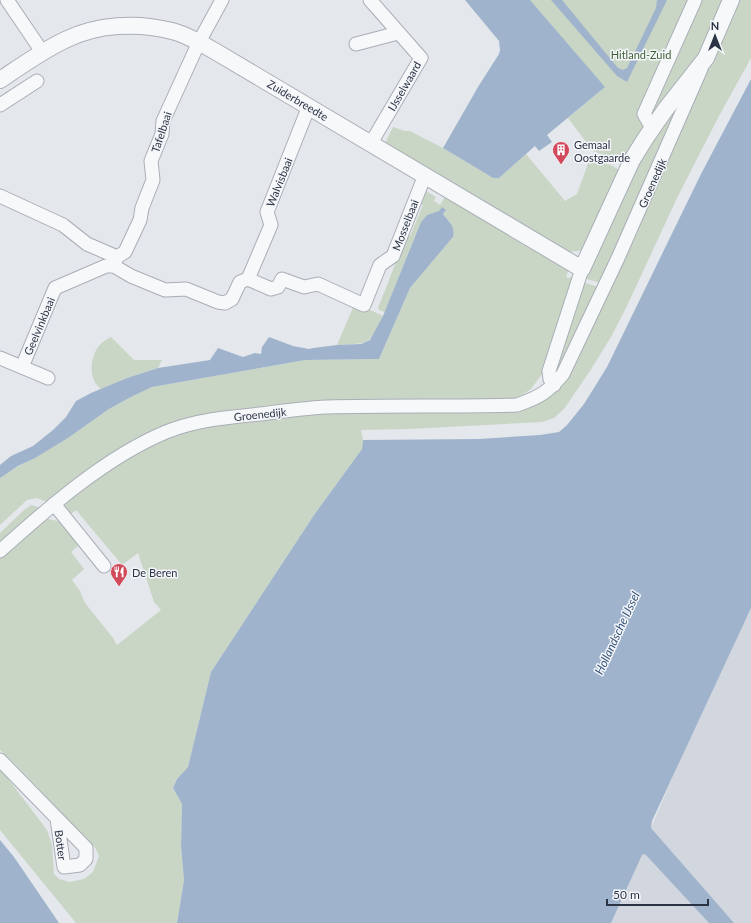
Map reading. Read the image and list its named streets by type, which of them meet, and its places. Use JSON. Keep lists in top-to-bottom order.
{
  "streets": {
    "street": [
      "IJsselwaard",
      "Zuiderbreedte",
      "Tafelbaai",
      "Walvisbaai",
      "Groenedijk",
      "Mosselbaai",
      "Geelvinkbaai",
      "Botter"
    ]
  },
  "crossings": [
    ["IJsselwaard", "Zuiderbreedte"],
    ["Zuiderbreedte", "Tafelbaai"],
    ["Zuiderbreedte", "Walvisbaai"],
    ["Zuiderbreedte", "Mosselbaai"],
    ["Tafelbaai", "Geelvinkbaai"],
    ["Walvisbaai", "Mosselbaai"]
  ],
  "water": ["Hollandsche IJssel"],
  "parks": ["Hitland-Zuid"],
  "places": {
    "building": ["Gemaal Oostgaarde"],
    "restaurant": ["De Beren"]
  },
  "scale_bar": "50 m",
  "north": "top"
}
